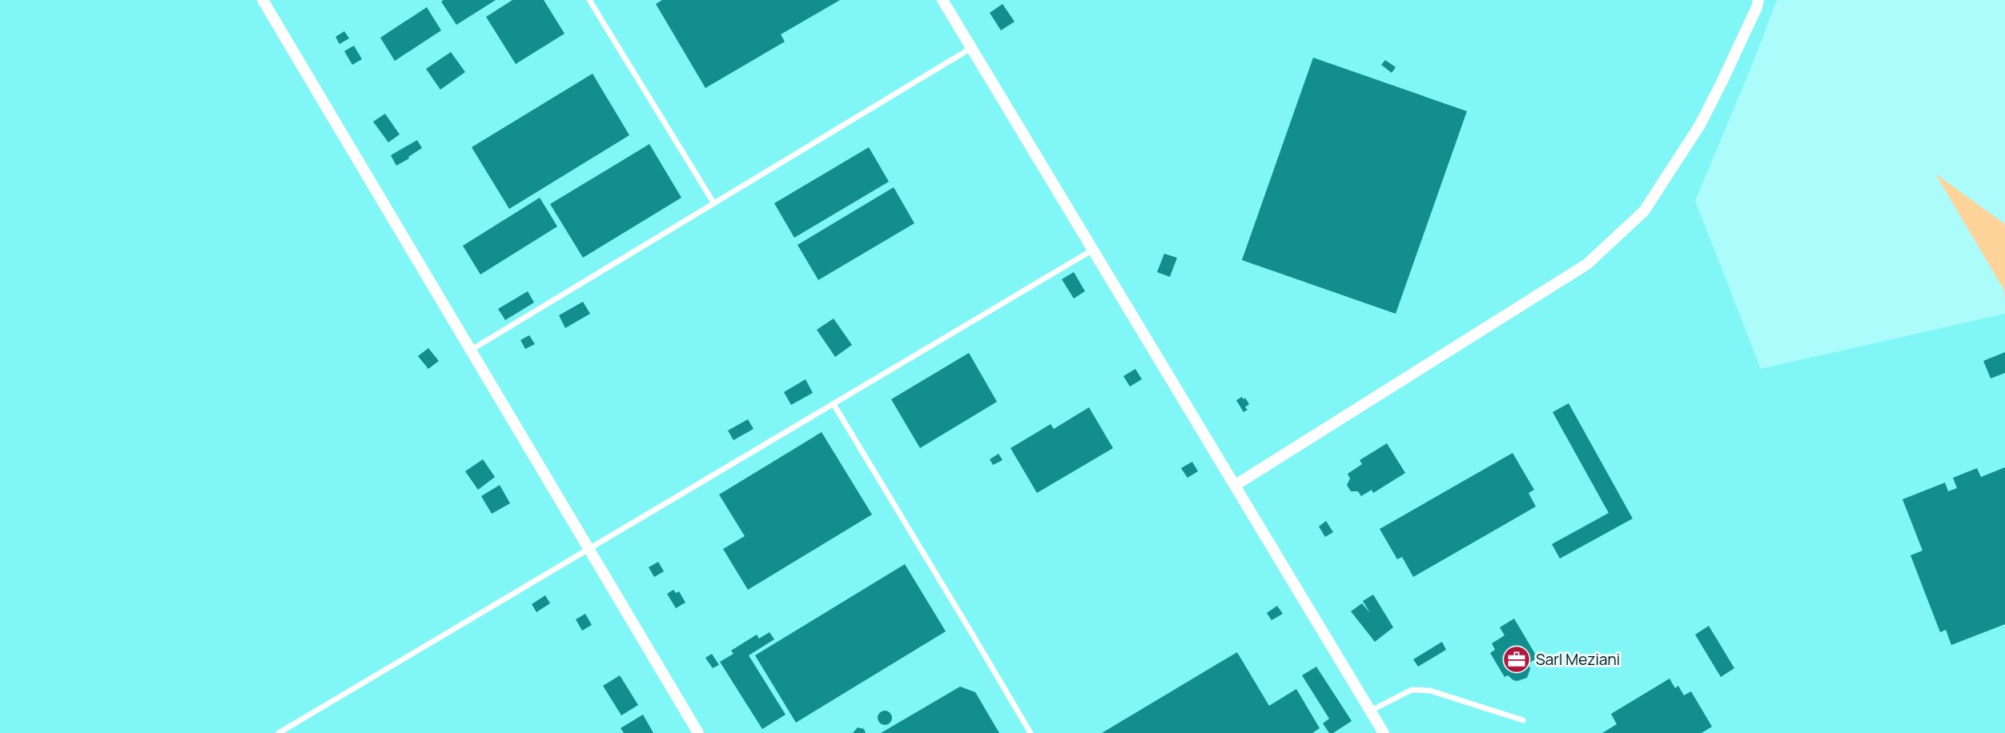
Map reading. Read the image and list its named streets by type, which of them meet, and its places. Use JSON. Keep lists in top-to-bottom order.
{
  "places": {
    "office": ["Sarl Meziani"]
  }
}
